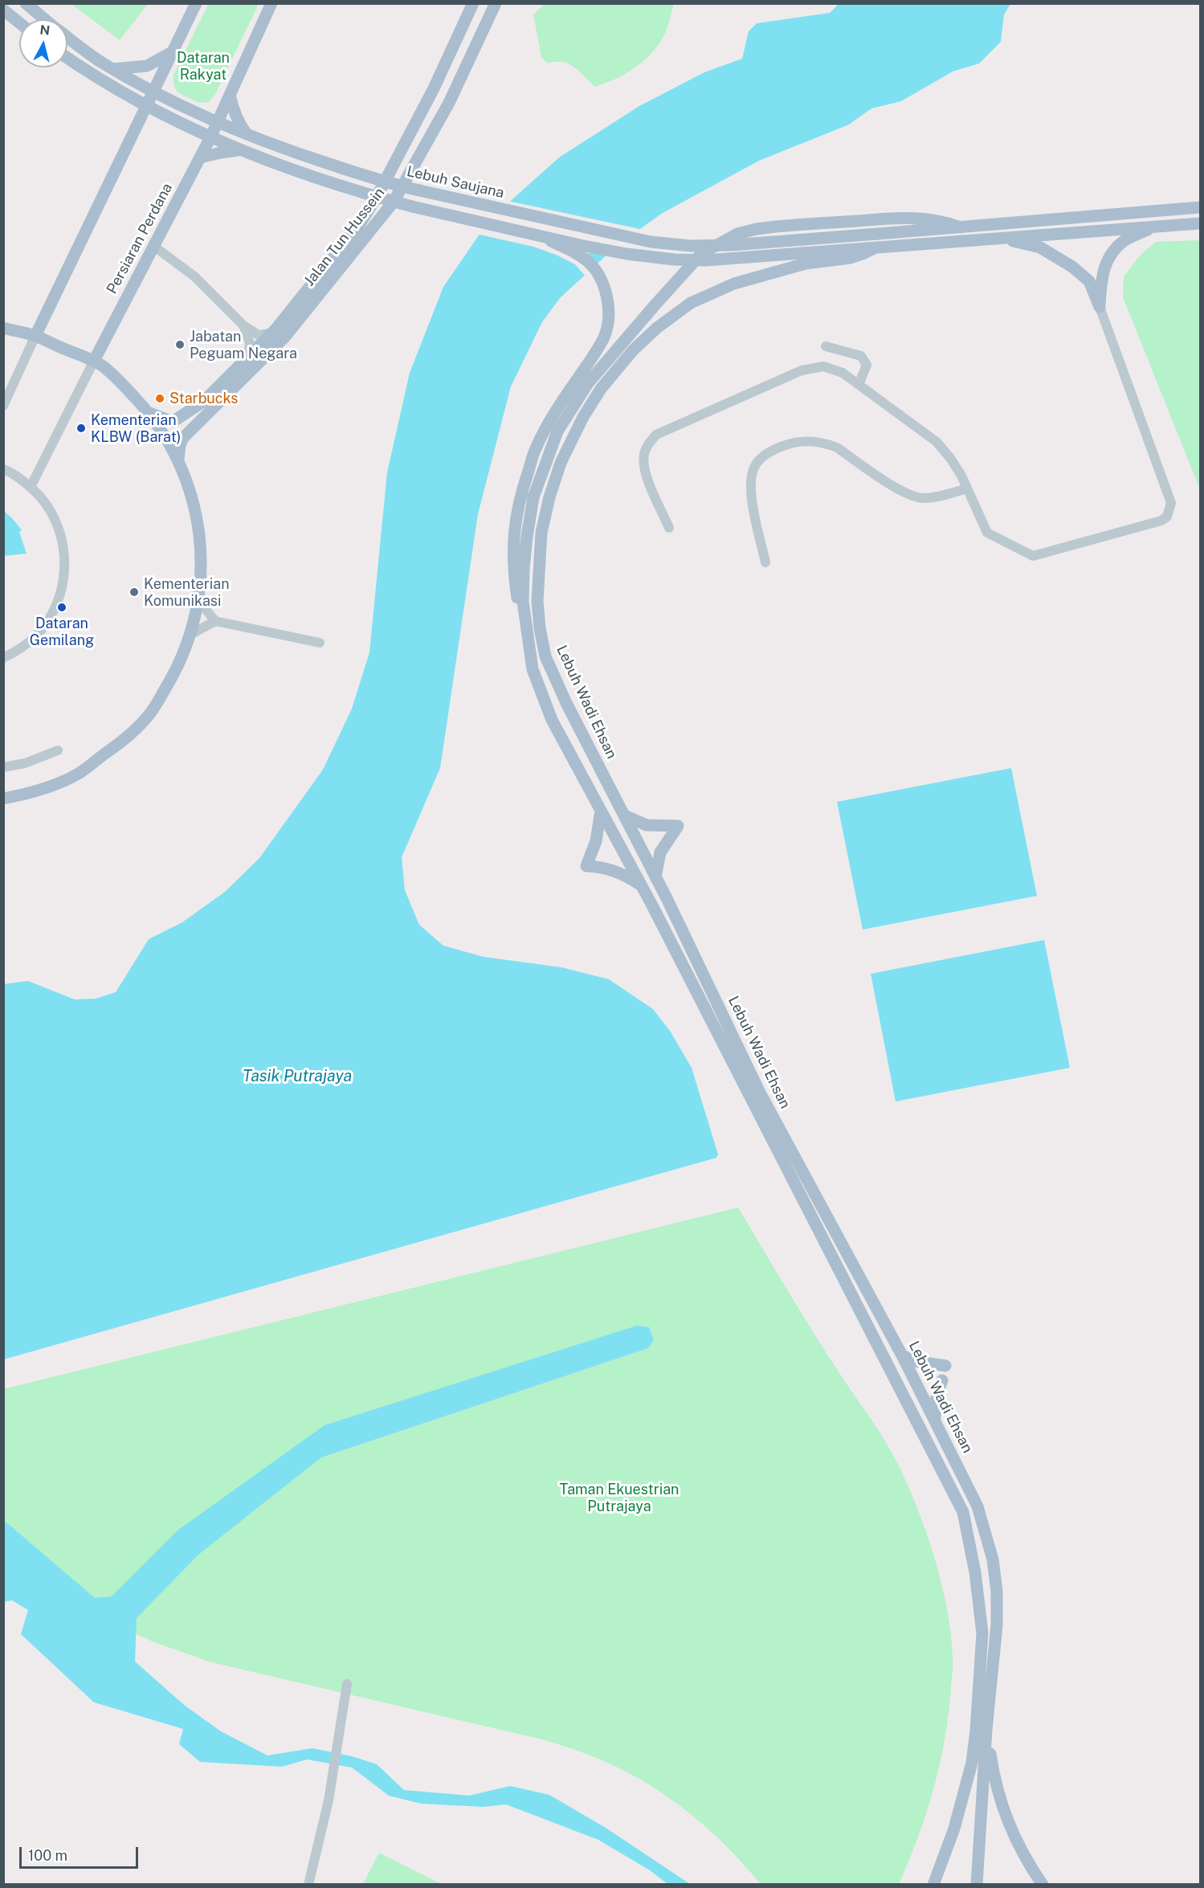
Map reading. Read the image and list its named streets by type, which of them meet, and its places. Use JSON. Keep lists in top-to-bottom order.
{
  "streets": {
    "main road": [
      "Lebuh Saujana",
      "Jalan Tun Hussein",
      "Persiaran Perdana",
      "Lebuh Wadi Ehsan"
    ]
  },
  "crossings": [
    ["Lebuh Saujana", "Jalan Tun Hussein"],
    ["Lebuh Saujana", "Persiaran Perdana"]
  ],
  "water": ["Tasik Putrajaya"],
  "parks": ["Dataran Rakyat", "Taman Ekuestrian Putrajaya"],
  "places": [
    "Jabatan Peguam Negara",
    "Starbucks",
    "Kementerian KLBW (Barat)",
    "Kementerian Komunikasi",
    "Dataran Gemilang"
  ],
  "scale_bar": "100 m",
  "north": "top"
}
